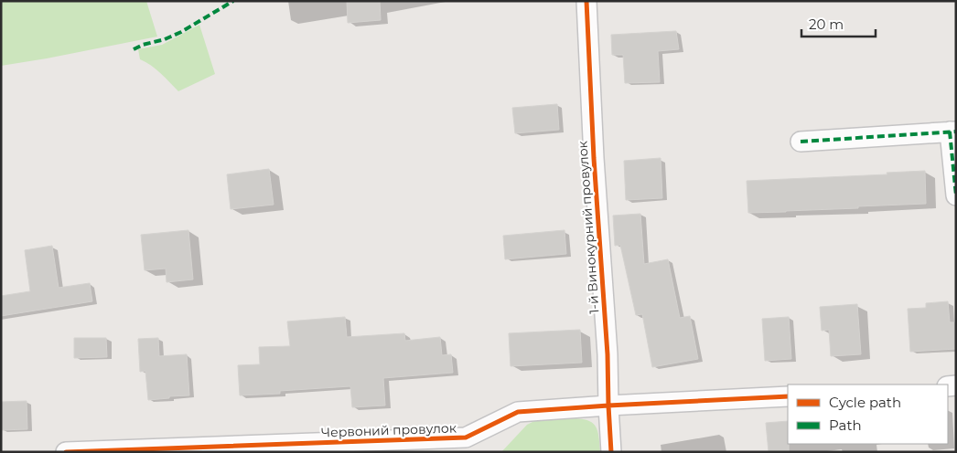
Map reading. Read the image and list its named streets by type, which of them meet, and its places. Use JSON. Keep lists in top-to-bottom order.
{
  "streets": {
    "street": ["1-й Винокурний провулок", "Червоний провулок"]
  },
  "crossings": [
    ["1-й Винокурний провулок", "Червоний провулок"]
  ],
  "legend": ["Cycle path", "Path"],
  "scale_bar": "20 m"
}
